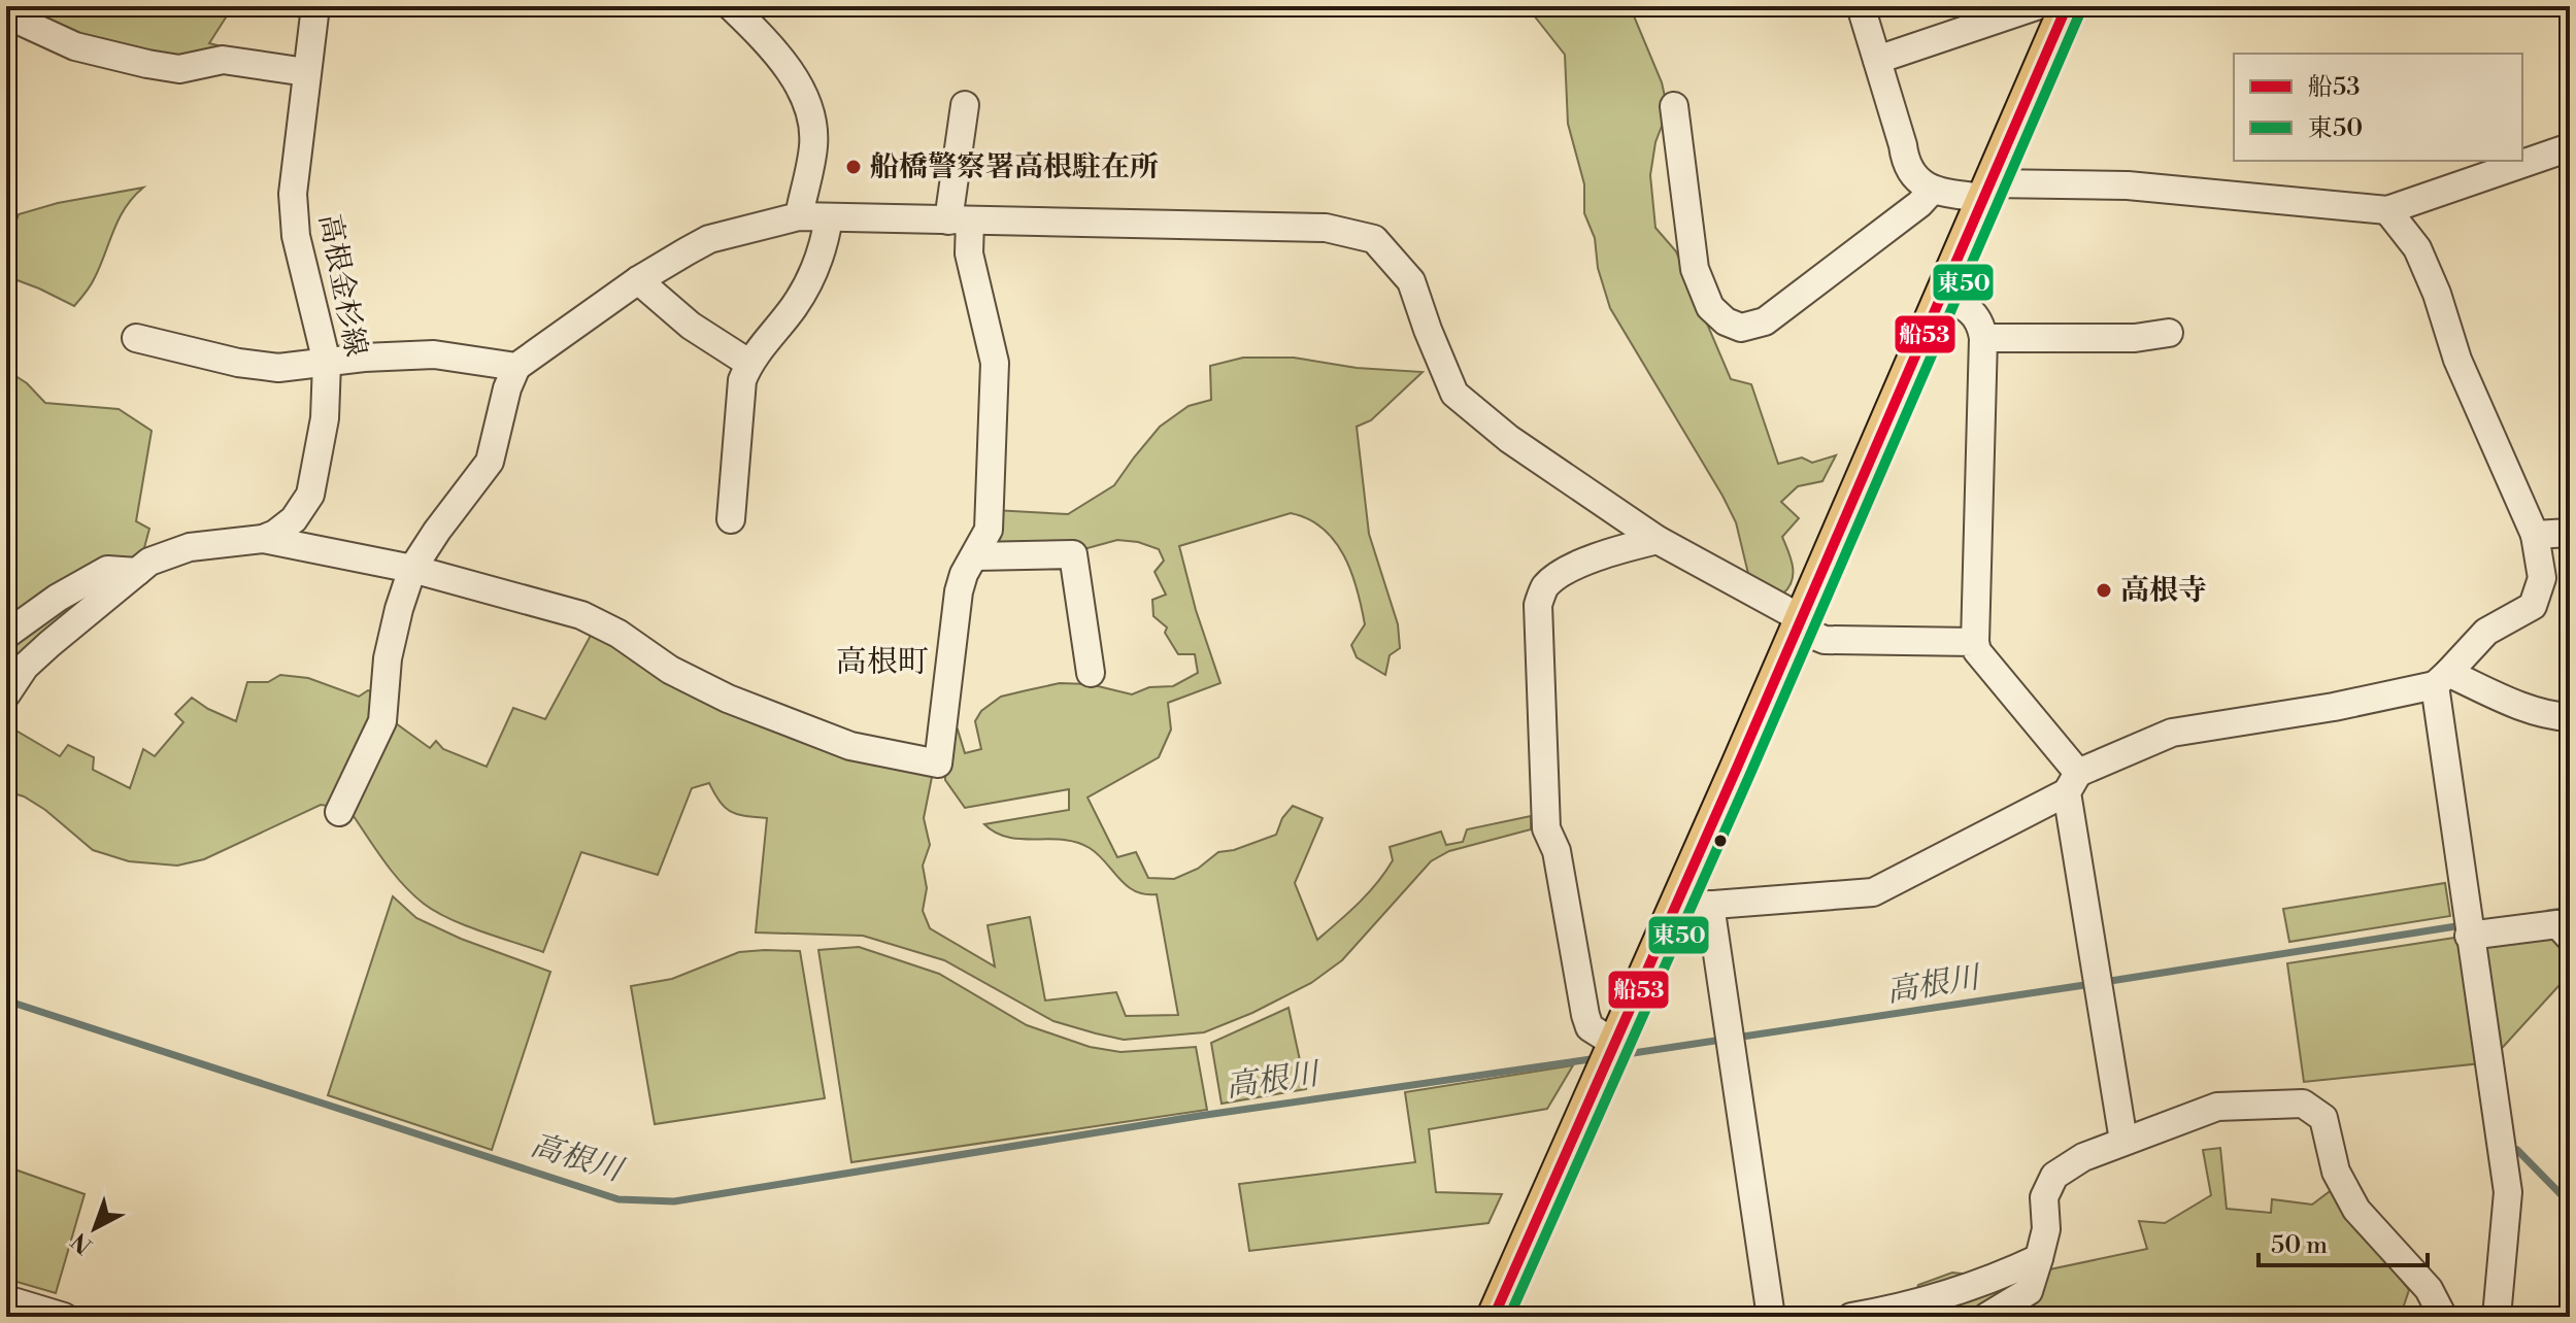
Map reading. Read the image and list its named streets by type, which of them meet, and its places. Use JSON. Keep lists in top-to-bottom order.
{
  "streets": {
    "street": ["高根金杉線"]
  },
  "districts": ["高根町"],
  "water": ["高根川"],
  "places": ["船橋警察署高根駐在所", "高根寺"],
  "lines": ["transit line 船53", "transit line 東50"],
  "legend": ["船53", "東50"],
  "scale_bar": "50 m",
  "north": "bottom left"
}
